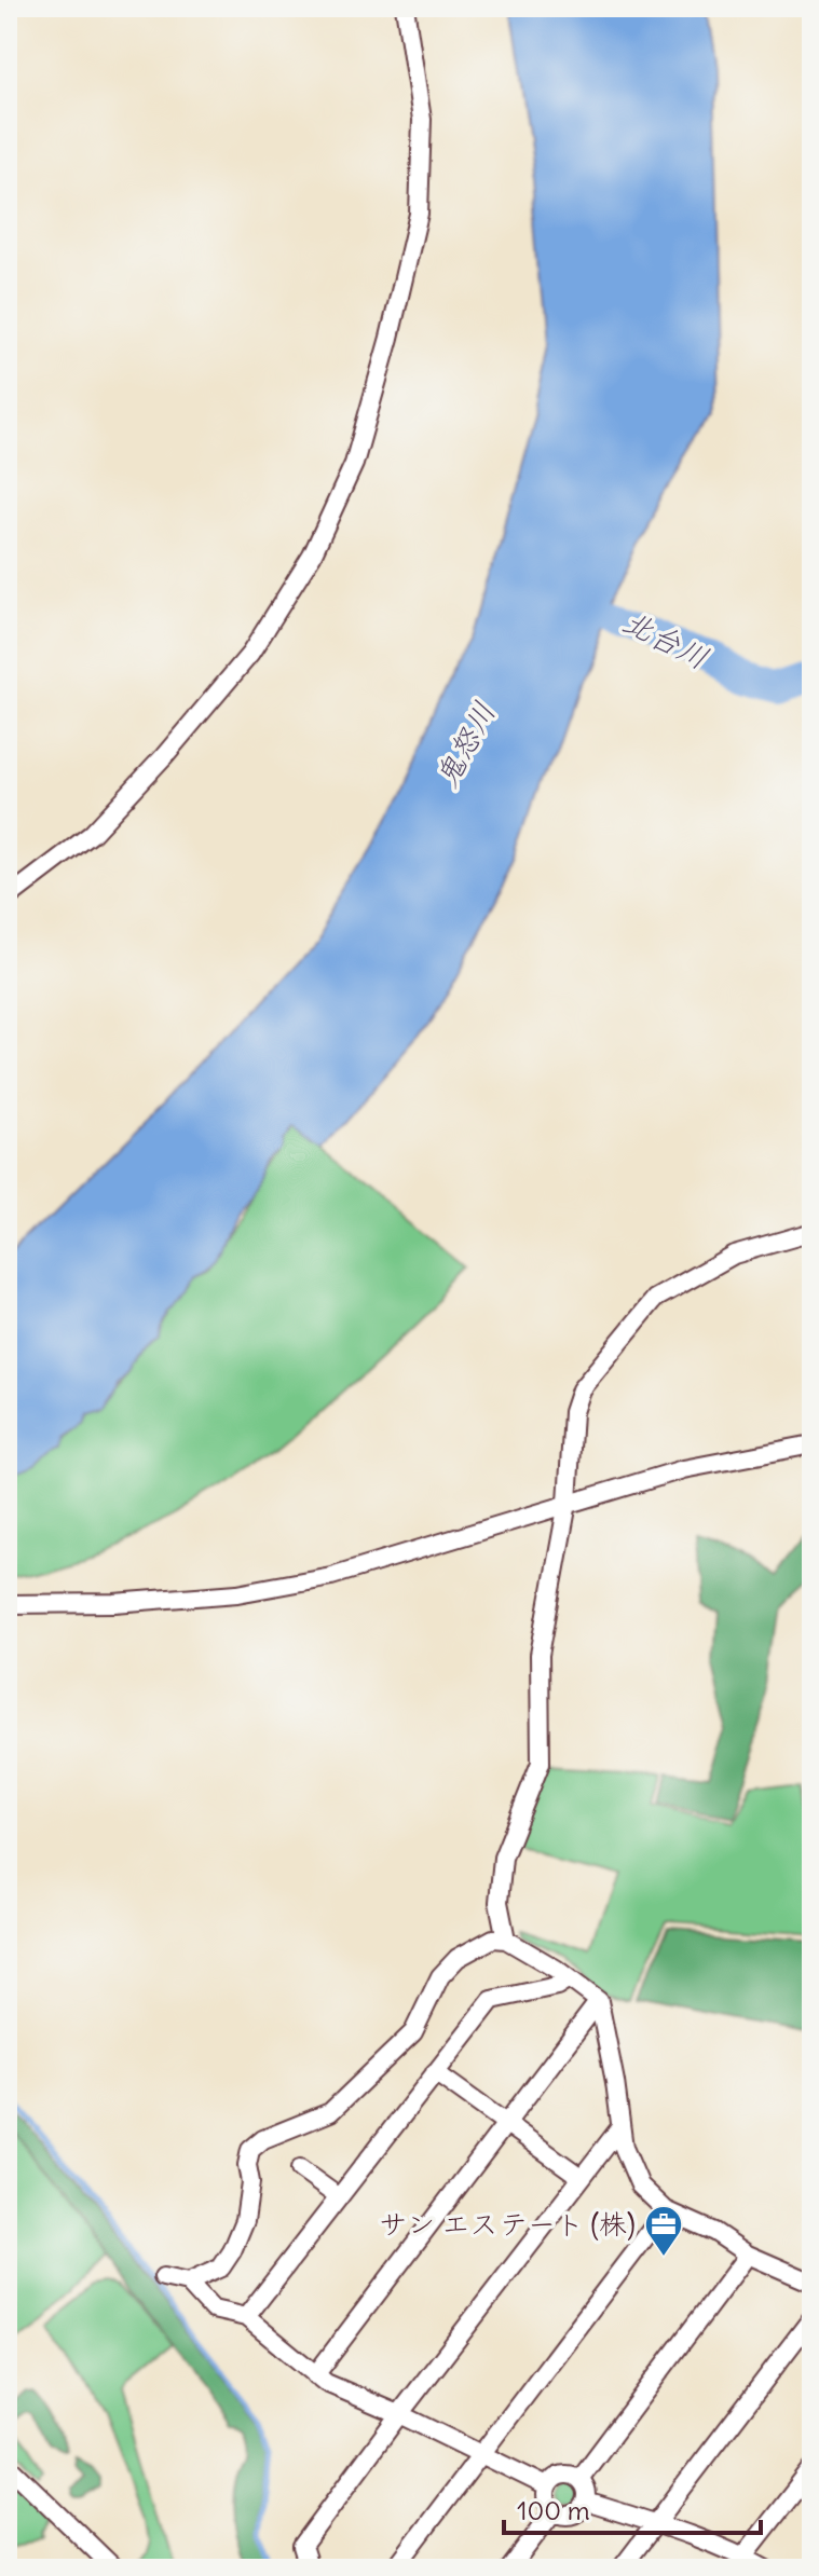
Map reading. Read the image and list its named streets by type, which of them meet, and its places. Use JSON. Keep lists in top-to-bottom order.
{
  "water": ["北台川", "鬼怒川"],
  "places": {
    "office": ["サン エステート (株)"]
  },
  "scale_bar": "100 m"
}
